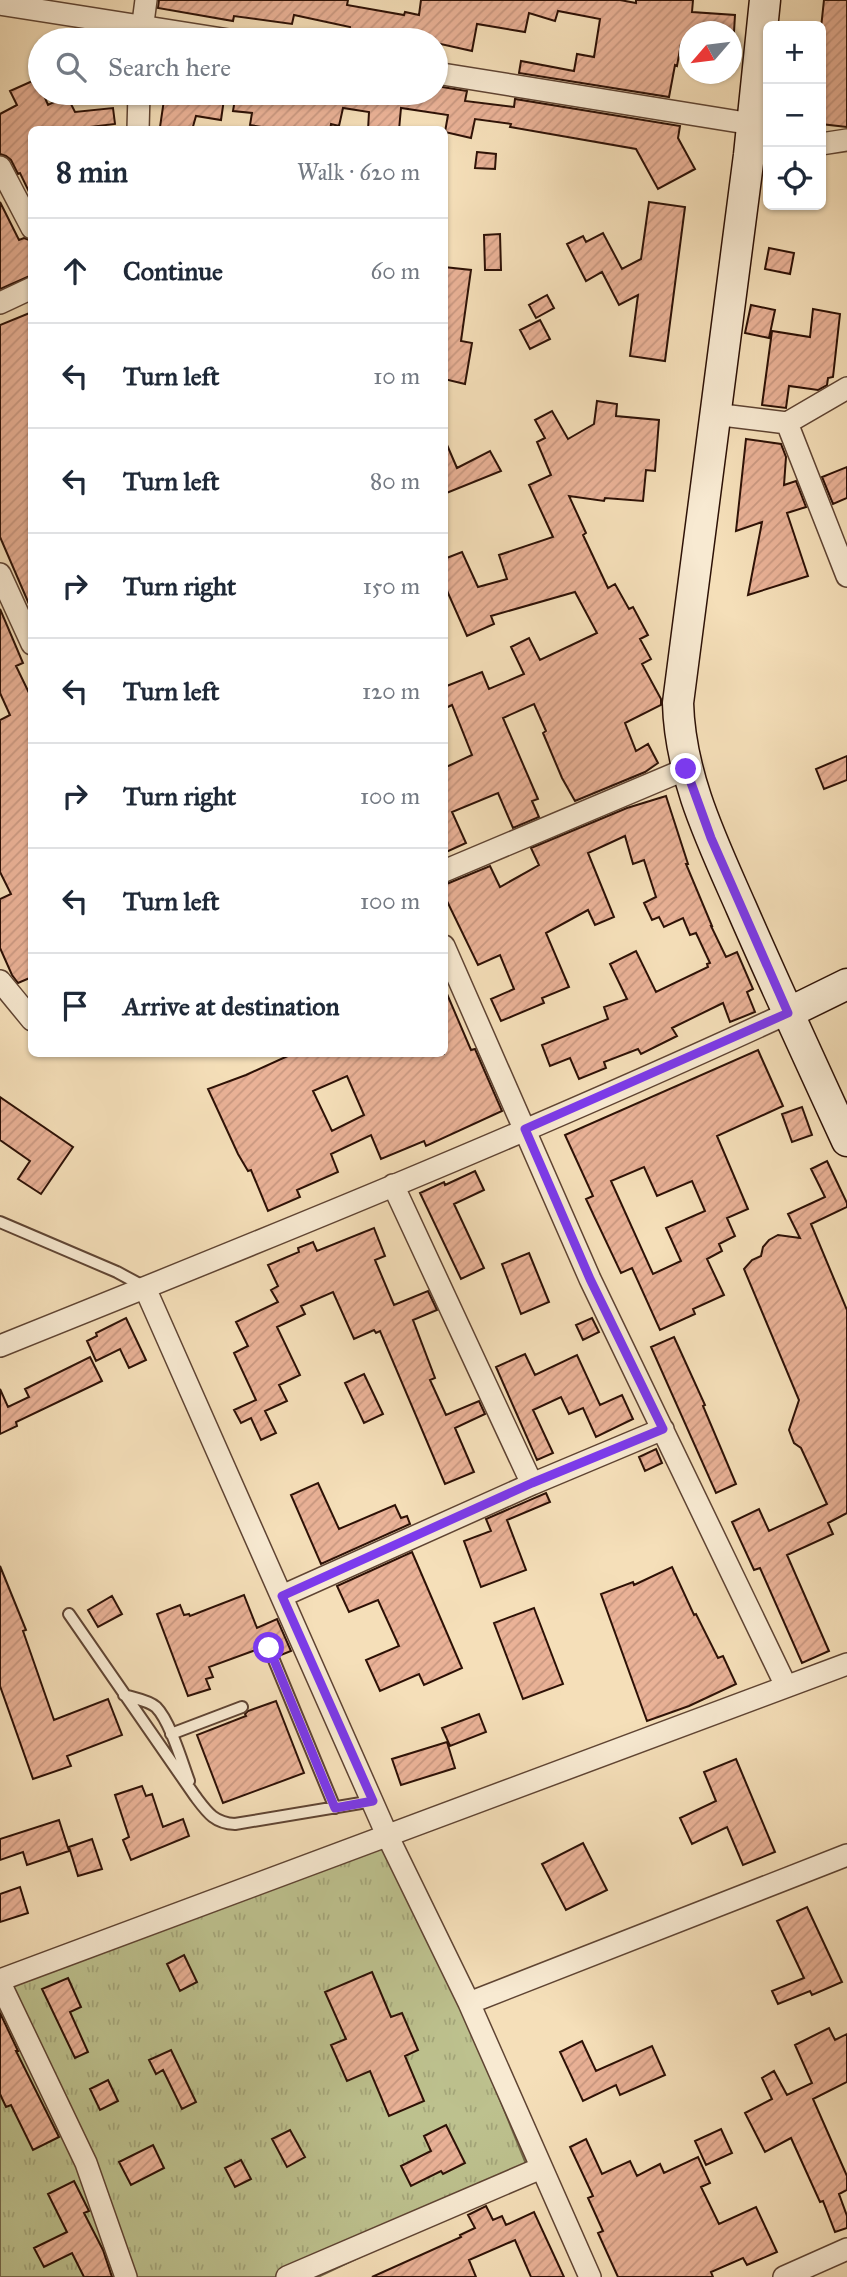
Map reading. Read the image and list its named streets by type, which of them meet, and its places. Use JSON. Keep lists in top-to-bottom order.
{
  "north": "bottom left",
  "page": {
    "map_buttons": ["+", "−"],
    "search": "Search here",
    "heading": ["8 min", "Walk · 620 m"],
    "list": [
      ["Continue", "60 m"],
      ["Turn left", "10 m"],
      ["Turn left", "80 m"],
      ["Turn right", "150 m"],
      ["Turn left", "120 m"],
      ["Turn right", "100 m"],
      ["Turn left", "100 m"],
      "Arrive at destination"
    ]
  }
}
